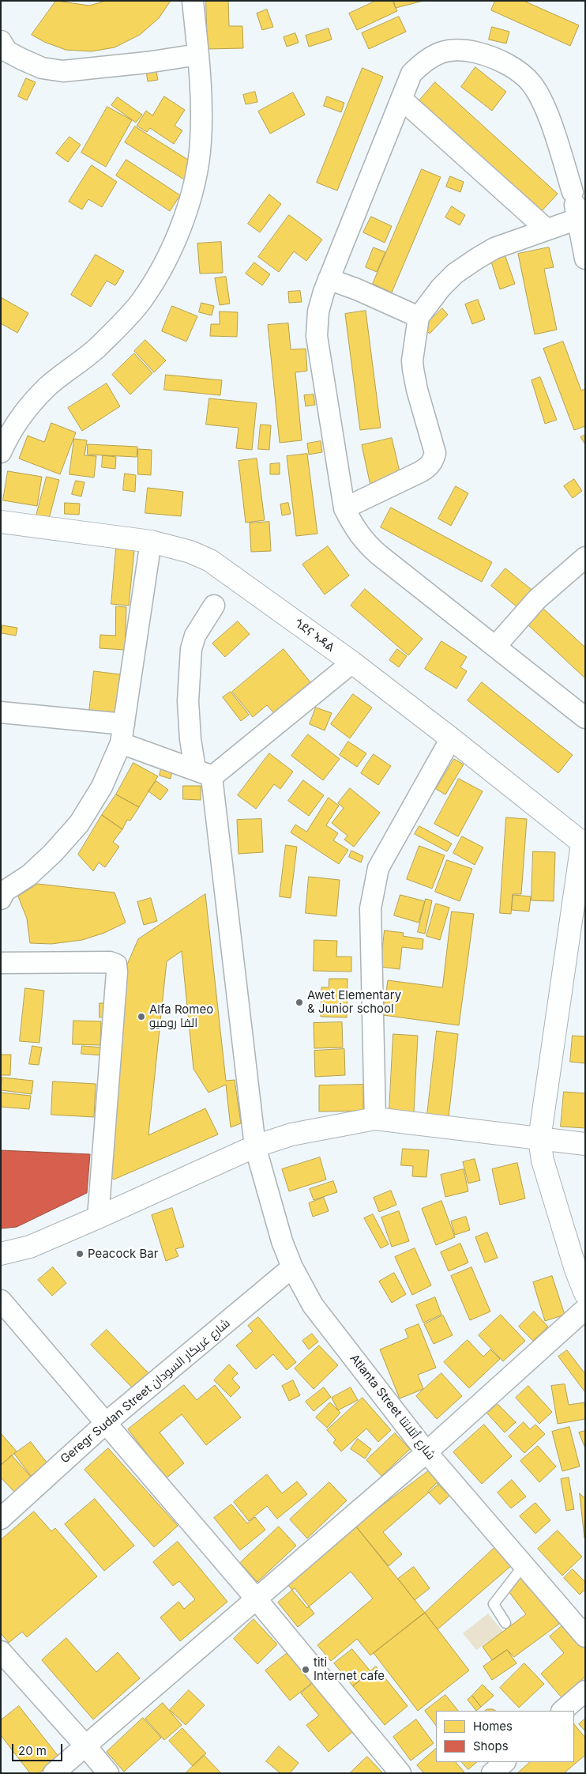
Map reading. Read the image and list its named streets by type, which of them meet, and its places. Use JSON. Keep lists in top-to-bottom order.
{
  "streets": {
    "street": ["ጎደና ኣዳል", "Geregr Sudan Street شارع غريكار السودان", "Atlanta Street شارع أتلانتا"]
  },
  "crossings": [
    ["Geregr Sudan Street شارع غريكار السودان", "Atlanta Street شارع أتلانتا"]
  ],
  "places": [
    "Awet Elementary & Junior school",
    "Alfa Romeo الفا روميو",
    "Peacock Bar",
    "titi Internet cafe"
  ],
  "legend": ["Homes", "Shops"],
  "scale_bar": "20 m"
}
